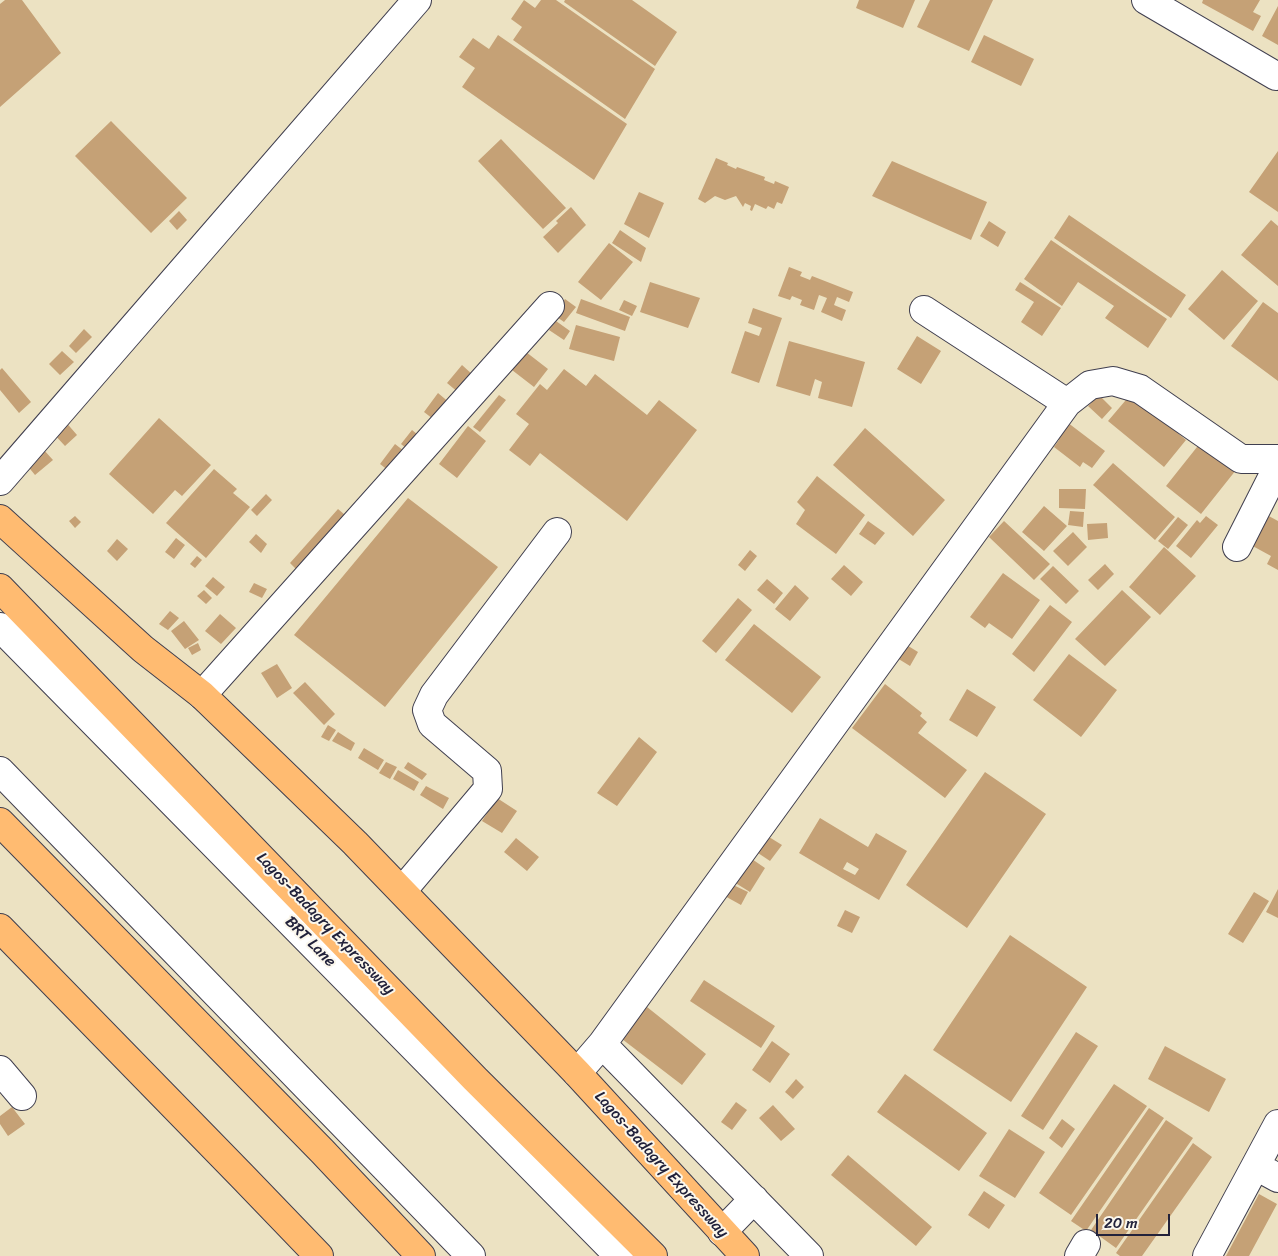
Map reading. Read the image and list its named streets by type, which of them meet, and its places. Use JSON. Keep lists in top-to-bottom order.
{
  "streets": {
    "main road": ["Lagos-Badagry Expressway"],
    "street": ["BRT Lane"]
  },
  "scale_bar": "20 m"
}
